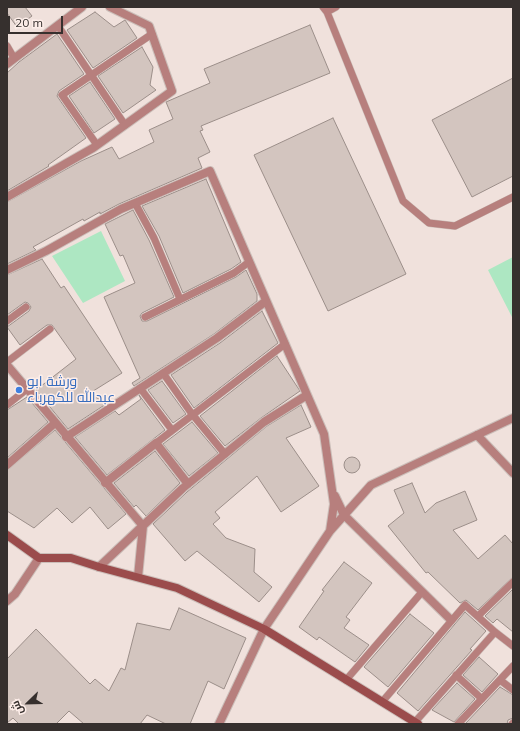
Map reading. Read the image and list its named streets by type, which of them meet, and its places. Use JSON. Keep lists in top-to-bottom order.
{
  "places": ["ورشة ابو عبدالله للكهرباء"],
  "scale_bar": "20 m",
  "north": "bottom left"
}
